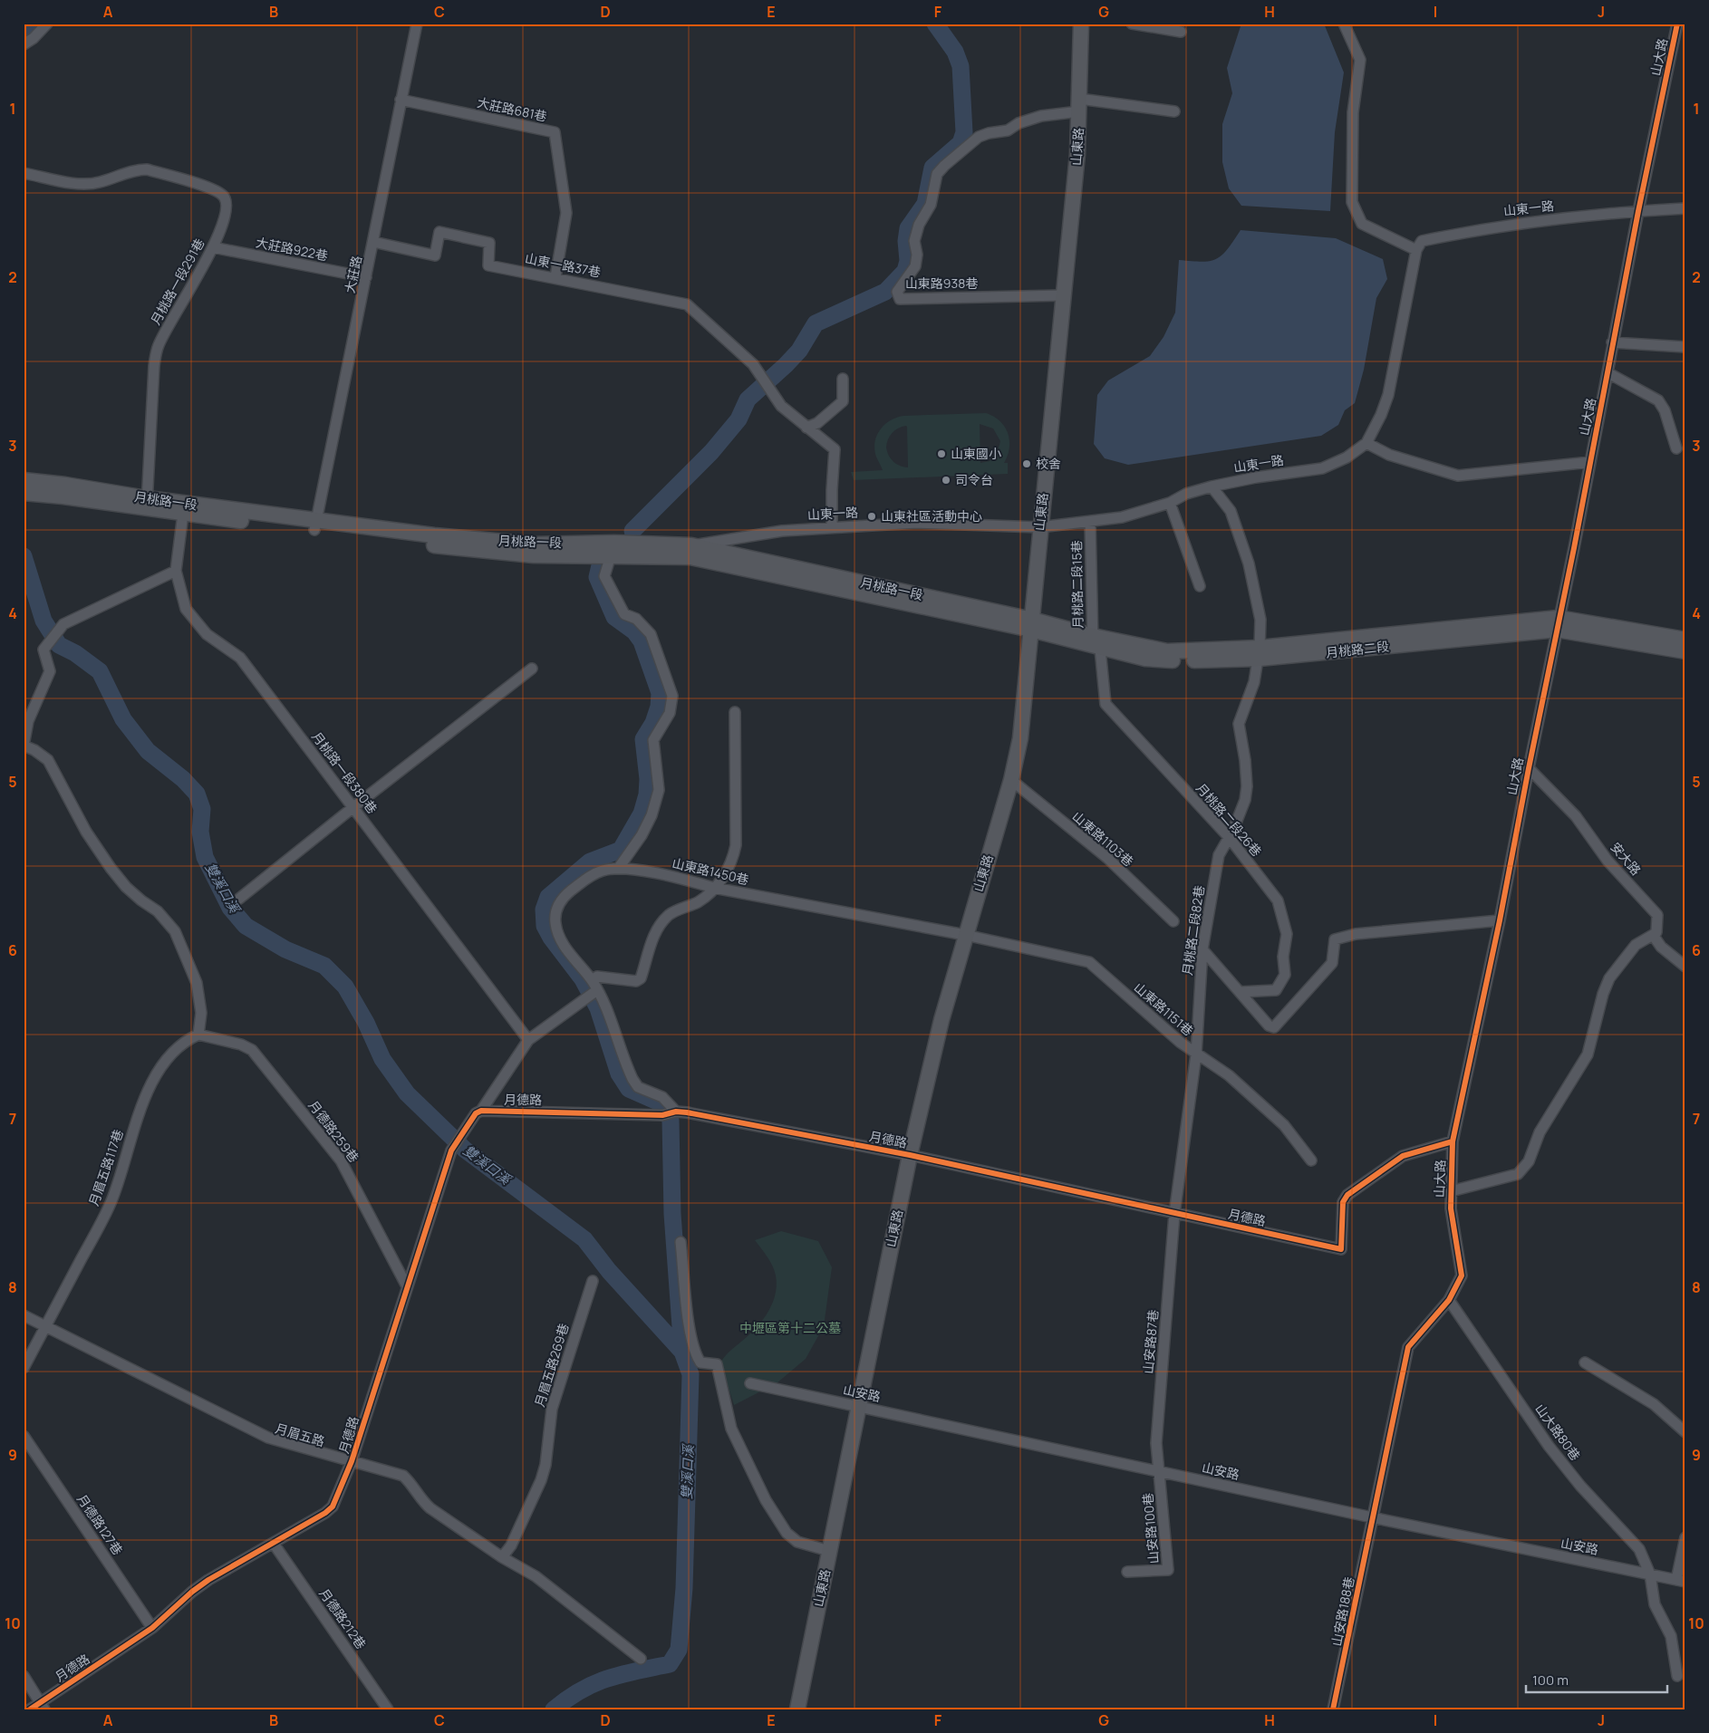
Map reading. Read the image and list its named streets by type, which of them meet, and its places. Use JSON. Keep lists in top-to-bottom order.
{
  "streets": {
    "street": [
      "山大路",
      "大莊路681巷",
      "山東路",
      "山東一路",
      "大莊路922巷",
      "山東一路37巷",
      "大莊路",
      "月桃路一段291巷",
      "山東路938巷",
      "月桃路一段",
      "月桃路二段15巷",
      "月桃路二段",
      "月桃路一段380巷",
      "月桃路二段26巷",
      "山東路1103巷",
      "安大路",
      "山東路1450巷",
      "月桃路二段82巷",
      "山東路1151巷",
      "月德路",
      "月德路259巷",
      "月眉五路117巷",
      "山安路87巷",
      "月眉五路269巷",
      "山安路",
      "山大路80巷",
      "月眉五路",
      "月德路127巷",
      "山安路100巷",
      "山安路188巷",
      "月德路212巷"
    ]
  },
  "crossings": [
    ["山大路", "山東一路"],
    ["山大路", "月桃路二段"],
    ["山大路", "安大路"],
    ["山大路", "月德路"],
    ["山大路", "山安路"],
    ["山大路", "山大路80巷"],
    ["山大路", "山安路188巷"],
    ["大莊路681巷", "山東一路37巷"],
    ["大莊路681巷", "大莊路"],
    ["山東路", "山東一路"],
    ["山東路", "山東路938巷"],
    ["山東路", "月桃路一段"],
    ["山東路", "月桃路二段"],
    ["山東路", "山東路1103巷"],
    ["山東路", "山東路1450巷"],
    ["山東路", "山東路1151巷"],
    ["山東路", "月德路"],
    ["山東路", "山安路"],
    ["山東一路", "月桃路一段"],
    ["山東一路", "月桃路二段15巷"],
    ["山東一路", "月桃路二段82巷"],
    ["大莊路922巷", "大莊路"],
    ["大莊路922巷", "月桃路一段291巷"],
    ["山東一路37巷", "大莊路"],
    ["大莊路", "月桃路一段"],
    ["月桃路一段291巷", "月桃路一段"],
    ["月桃路一段", "月桃路二段"],
    ["月桃路一段", "月桃路一段380巷"],
    ["月桃路二段15巷", "月桃路二段"],
    ["月桃路二段15巷", "月桃路二段26巷"],
    ["月桃路二段", "月桃路二段26巷"],
    ["月桃路二段", "月桃路二段82巷"],
    ["月桃路二段26巷", "月桃路二段82巷"],
    ["山東路1450巷", "山東路1151巷"],
    ["山東路1450巷", "月德路"],
    ["月桃路二段82巷", "山東路1151巷"],
    ["月桃路二段82巷", "月德路"],
    ["月桃路二段82巷", "山安路87巷"],
    ["月德路", "月德路259巷"],
    ["月德路", "山安路87巷"],
    ["月德路", "月眉五路"],
    ["月德路", "月德路127巷"],
    ["月德路", "月德路212巷"],
    ["月德路259巷", "月眉五路117巷"],
    ["月眉五路117巷", "月眉五路"],
    ["山安路87巷", "山安路"],
    ["山安路87巷", "山安路100巷"],
    ["月眉五路269巷", "月眉五路"],
    ["山安路", "山大路80巷"],
    ["山安路", "山安路100巷"],
    ["山安路", "山安路188巷"]
  ],
  "water": ["雙溪口溪"],
  "parks": ["中壢區第十二公墓"],
  "places": [
    "山東國小",
    "校舍",
    "司令台",
    "山東社區活動中心"
  ],
  "scale_bar": "100 m",
  "grid": {
    "columns": [
      "A",
      "B",
      "C",
      "D",
      "E",
      "F",
      "G",
      "H",
      "I",
      "J"
    ],
    "rows": [
      "1",
      "2",
      "3",
      "4",
      "5",
      "6",
      "7",
      "8",
      "9",
      "10"
    ]
  }
}
